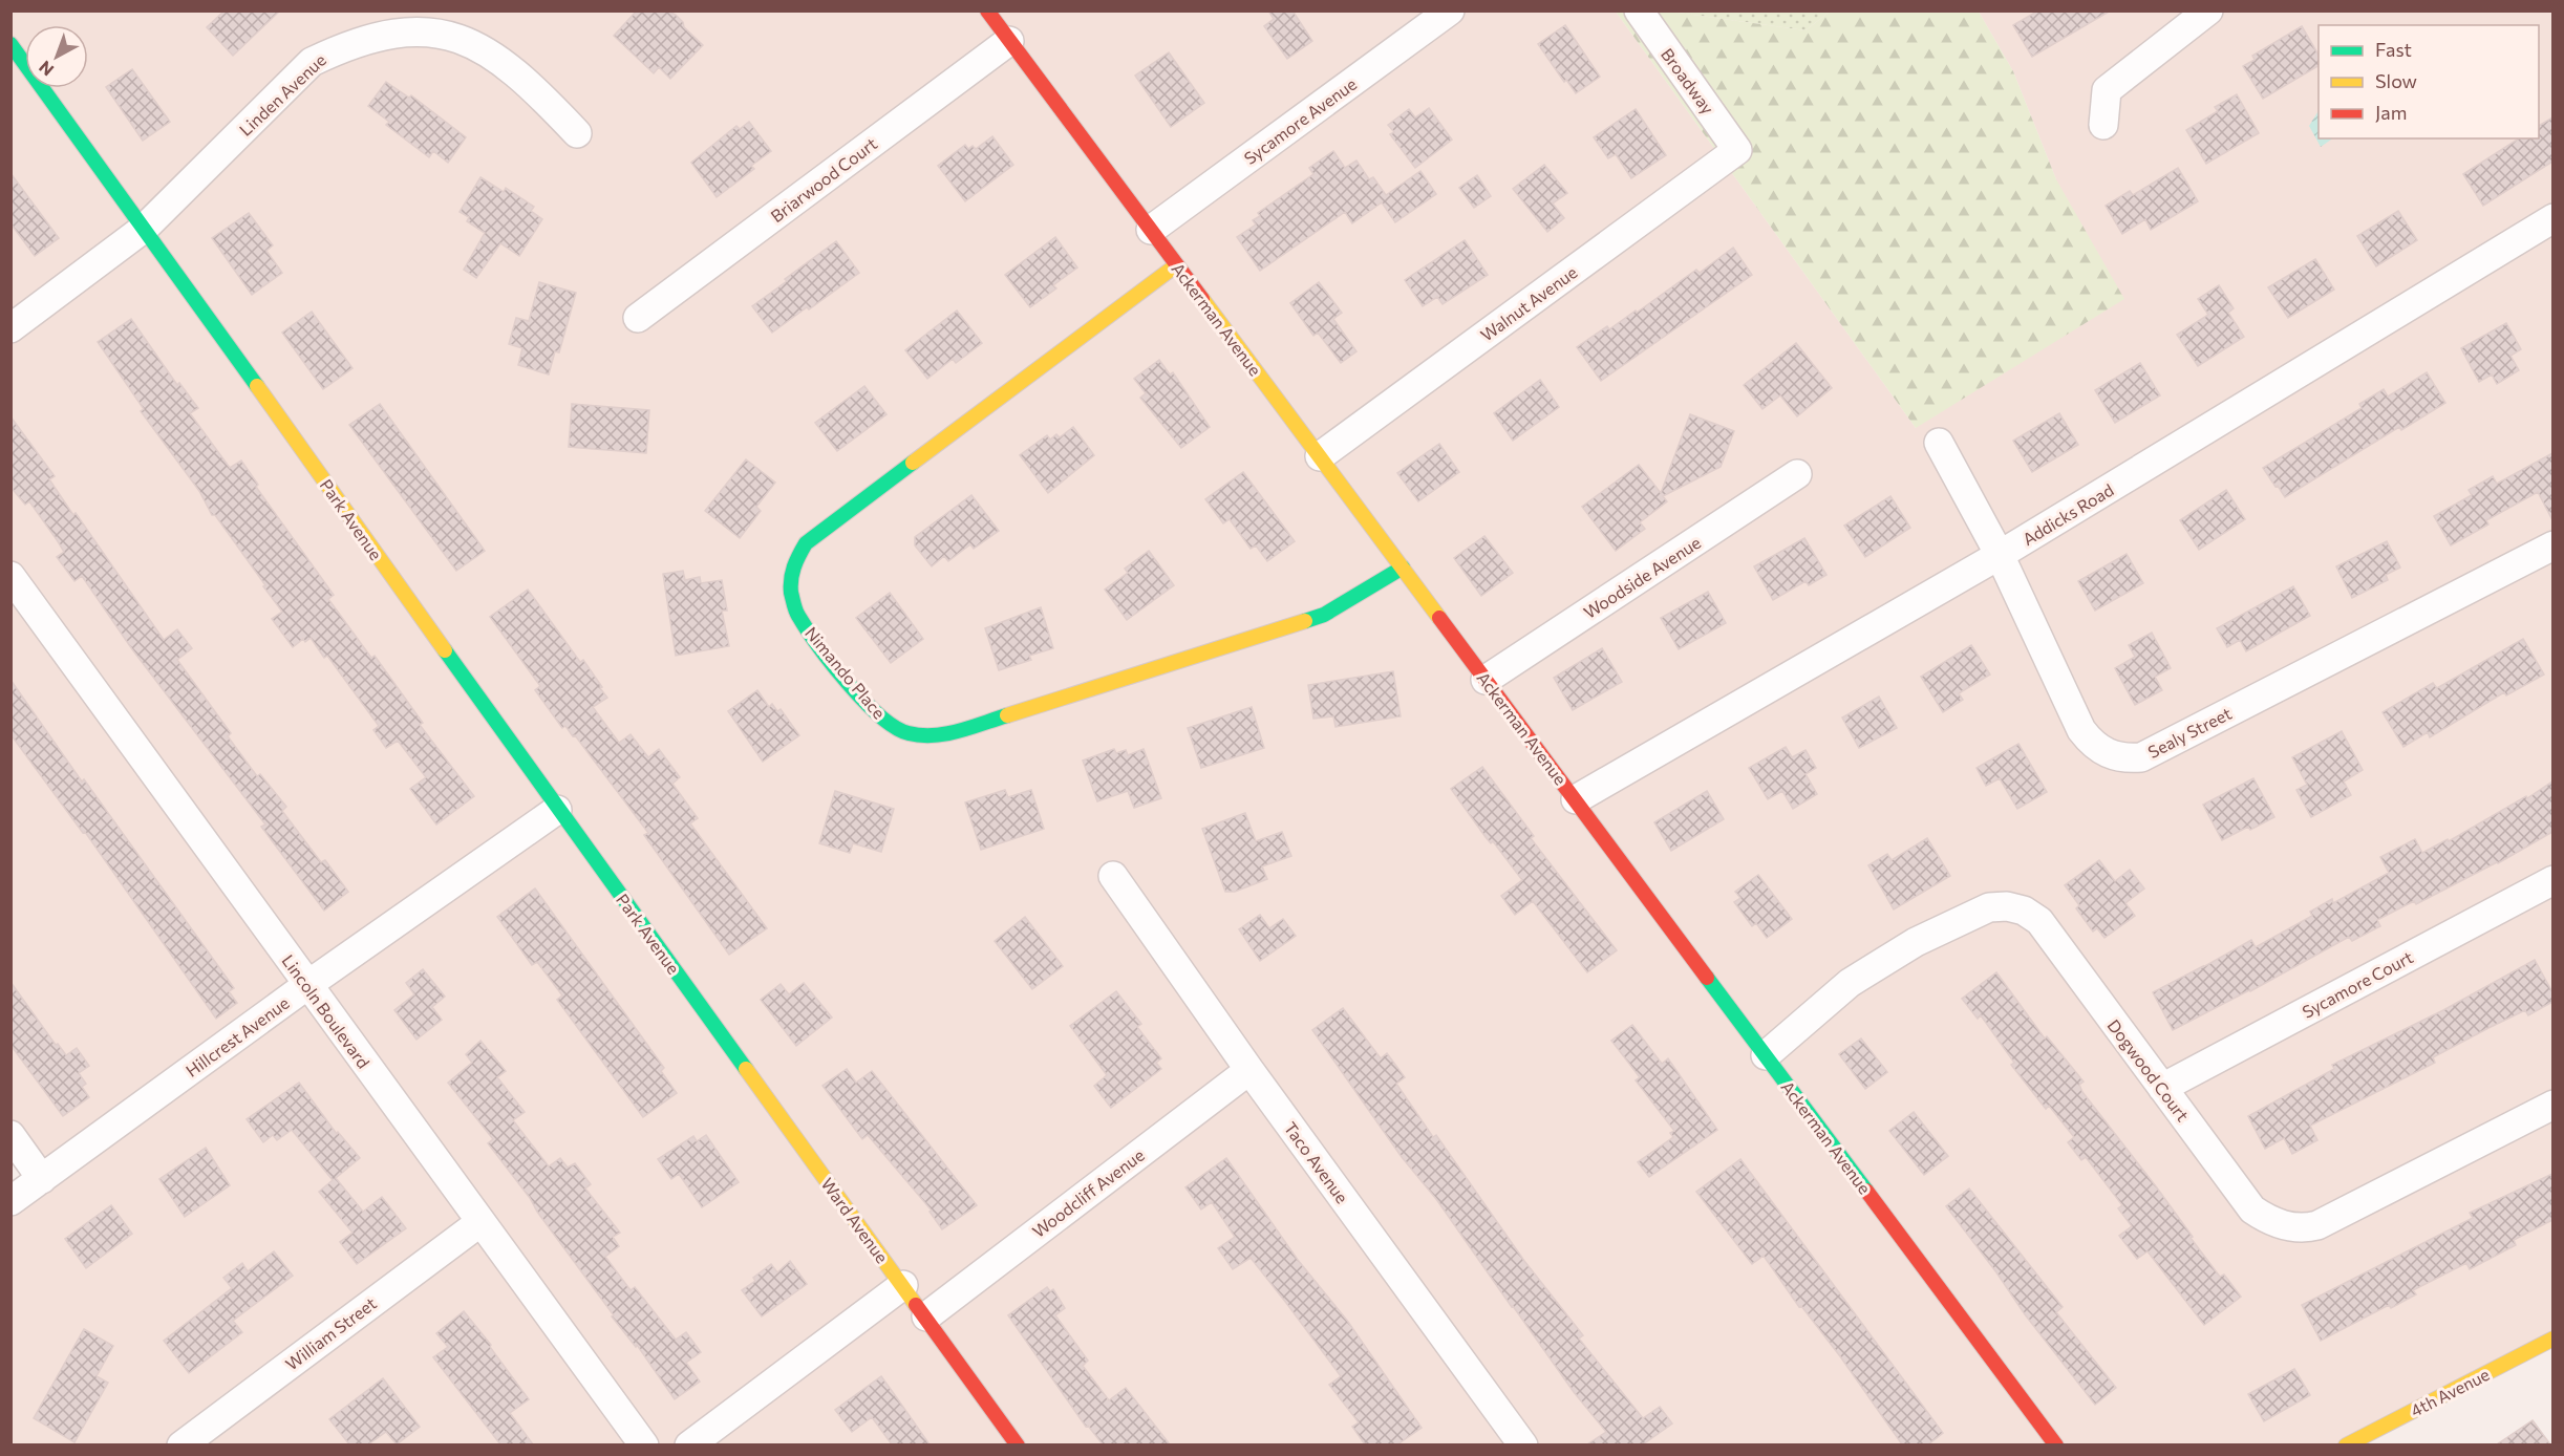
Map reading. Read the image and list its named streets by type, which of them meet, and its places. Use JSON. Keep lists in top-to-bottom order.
{
  "streets": {
    "street": [
      "Broadway",
      "Linden Avenue",
      "Sycamore Avenue",
      "Briarwood Court",
      "Walnut Avenue",
      "Ackerman Avenue",
      "Addicks Road",
      "Park Avenue",
      "Woodside Avenue",
      "Nimando Place",
      "Sealy Street",
      "Sycamore Court",
      "Lincoln Boulevard",
      "Hillcrest Avenue",
      "Dogwood Court",
      "Taco Avenue",
      "Woodcliff Avenue",
      "Ward Avenue",
      "William Street",
      "4th Avenue"
    ]
  },
  "crossings": [
    ["Broadway", "Walnut Avenue"],
    ["Linden Avenue", "Park Avenue"],
    ["Sycamore Avenue", "Ackerman Avenue"],
    ["Briarwood Court", "Ackerman Avenue"],
    ["Walnut Avenue", "Ackerman Avenue"],
    ["Ackerman Avenue", "Addicks Road"],
    ["Ackerman Avenue", "Woodside Avenue"],
    ["Ackerman Avenue", "Nimando Place"],
    ["Ackerman Avenue", "Dogwood Court"],
    ["Addicks Road", "Sealy Street"],
    ["Park Avenue", "Hillcrest Avenue"],
    ["Park Avenue", "Ward Avenue"],
    ["Sycamore Court", "Dogwood Court"],
    ["Lincoln Boulevard", "Hillcrest Avenue"],
    ["Lincoln Boulevard", "William Street"],
    ["Taco Avenue", "Woodcliff Avenue"],
    ["Woodcliff Avenue", "Ward Avenue"]
  ],
  "legend": ["Fast", "Slow", "Jam"],
  "north": "bottom left"
}
